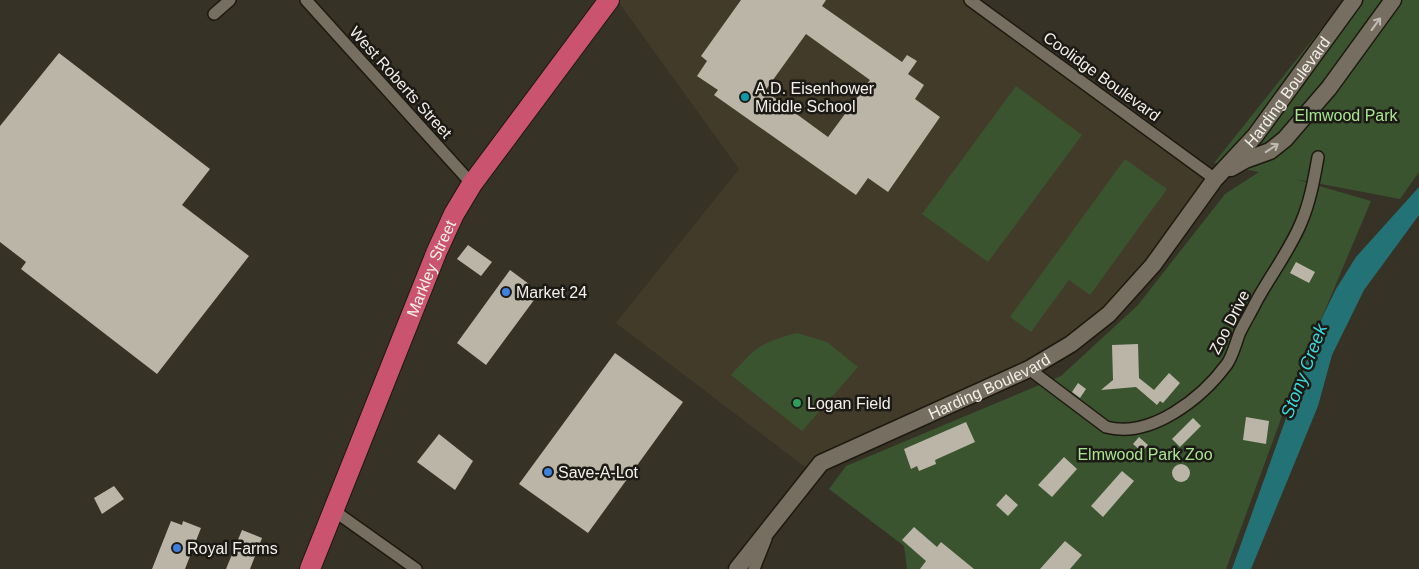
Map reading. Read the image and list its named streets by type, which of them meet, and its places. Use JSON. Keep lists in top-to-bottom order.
{
  "streets": {
    "highway": ["Markley Street"],
    "street": [
      "Coolidge Boulevard",
      "West Roberts Street",
      "Harding Boulevard",
      "Zoo Drive"
    ]
  },
  "crossings": [
    ["Coolidge Boulevard", "Harding Boulevard"],
    ["West Roberts Street", "Markley Street"],
    ["Harding Boulevard", "Zoo Drive"]
  ],
  "water": ["Stony Creek"],
  "parks": ["Elmwood Park", "Elmwood Park Zoo"],
  "places": [
    "A.D. Eisenhower Middle School",
    "Market 24",
    "Logan Field",
    "Save-A-Lot",
    "Royal Farms"
  ]
}
